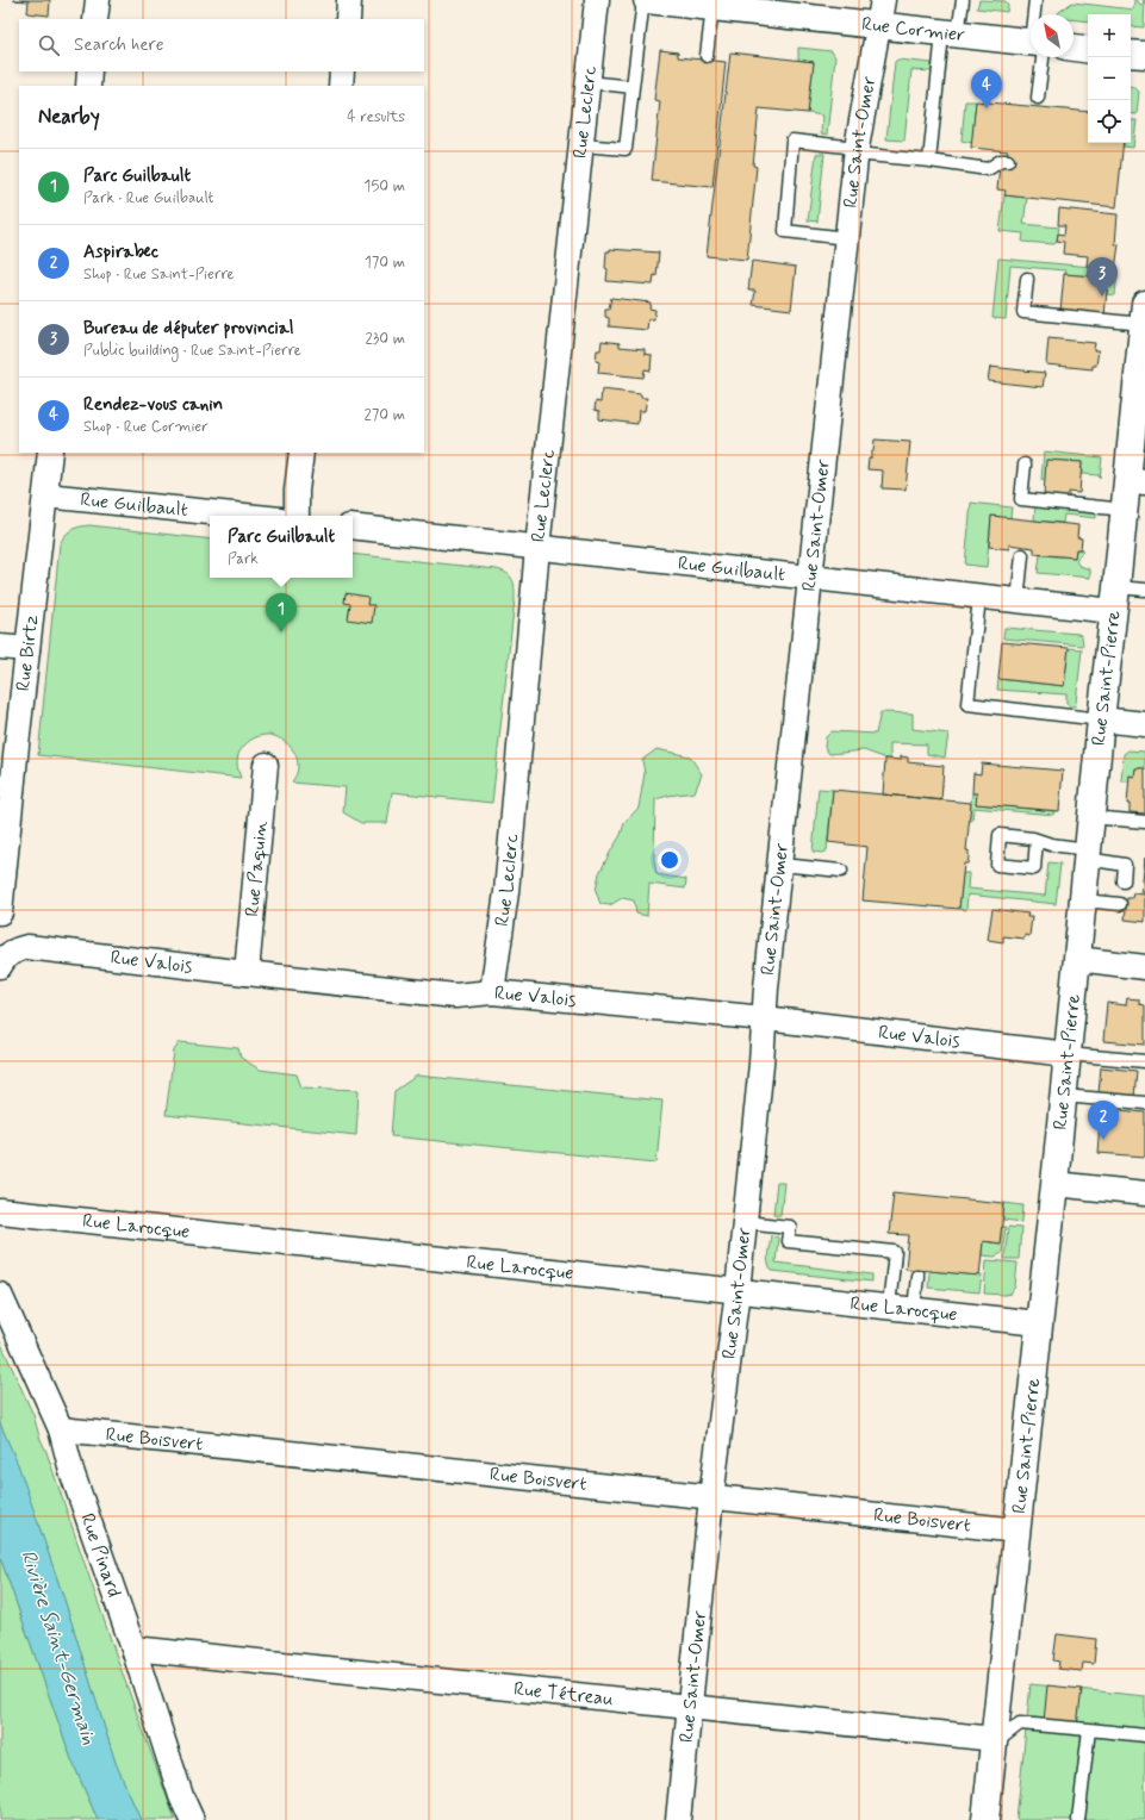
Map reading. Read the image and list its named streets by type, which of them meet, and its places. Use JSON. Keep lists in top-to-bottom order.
{
  "streets": {
    "main road": ["Rue Cormier", "Rue Saint-Pierre"],
    "street": [
      "Rue Leclerc",
      "Rue Saint-Omer",
      "Rue Guilbault",
      "Rue Birtz",
      "Rue Paquin",
      "Rue Valois",
      "Rue Larocque",
      "Rue Boisvert",
      "Rue Pinard",
      "Rue Tétreau"
    ]
  },
  "crossings": [
    ["Rue Cormier", "Rue Saint-Omer"],
    ["Rue Leclerc", "Rue Guilbault"],
    ["Rue Leclerc", "Rue Valois"],
    ["Rue Saint-Omer", "Rue Guilbault"],
    ["Rue Saint-Omer", "Rue Valois"],
    ["Rue Saint-Omer", "Rue Larocque"],
    ["Rue Saint-Omer", "Rue Boisvert"],
    ["Rue Saint-Omer", "Rue Tétreau"],
    ["Rue Guilbault", "Rue Birtz"],
    ["Rue Guilbault", "Rue Saint-Pierre"],
    ["Rue Saint-Pierre", "Rue Valois"],
    ["Rue Saint-Pierre", "Rue Larocque"],
    ["Rue Saint-Pierre", "Rue Boisvert"],
    ["Rue Saint-Pierre", "Rue Tétreau"],
    ["Rue Paquin", "Rue Valois"],
    ["Rue Boisvert", "Rue Pinard"],
    ["Rue Pinard", "Rue Tétreau"]
  ],
  "water": ["Rivière Saint-Germain"],
  "north": "top left",
  "page": {
    "map_buttons": ["+", "−"],
    "search": "Search here",
    "pins": [
      "4",
      "3",
      "1",
      "2"
    ],
    "heading": ["Nearby", "4 results"],
    "list": [
      {
        "mark": "1",
        "name": "Parc Guilbault",
        "note": "Park · Rue Guilbault",
        "value": "150 m"
      },
      {
        "mark": "2",
        "name": "Aspirabec",
        "note": "Shop · Rue Saint-Pierre",
        "value": "170 m"
      },
      {
        "mark": "3",
        "name": "Bureau de députer provincial",
        "note": "Public building · Rue Saint-Pierre",
        "value": "230 m"
      },
      {
        "mark": "4",
        "name": "Rendez-vous canin",
        "note": "Shop · Rue Cormier",
        "value": "270 m"
      }
    ],
    "popup": ["Parc Guilbault", "Park"]
  }
}
